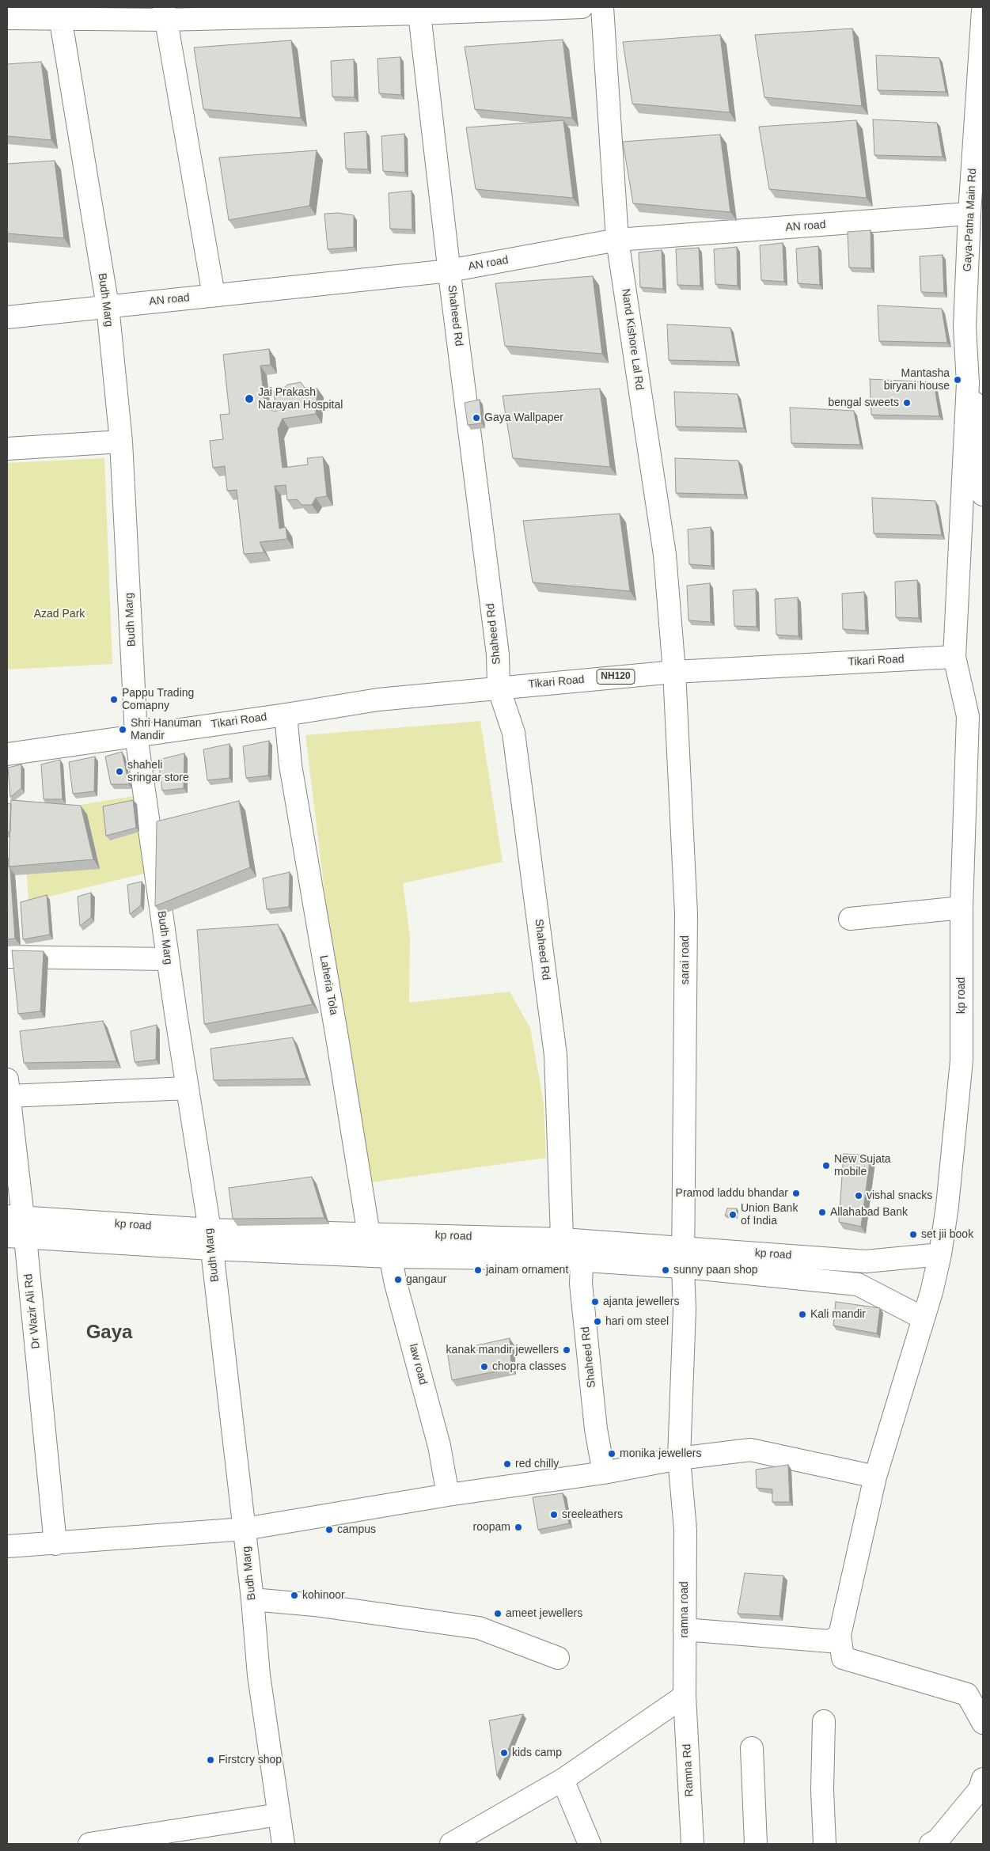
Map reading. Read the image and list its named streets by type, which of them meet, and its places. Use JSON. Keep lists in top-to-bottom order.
{
  "streets": {
    "main road": [
      "Gaya-Patna Main Rd",
      "AN road",
      "Budh Marg",
      "Shaheed Rd",
      "Nand Kishore Lal Rd",
      "Tikari Road",
      "NH120",
      "sarai road",
      "Laheria Tola",
      "kp road",
      "Dr Wazir Ali Rd",
      "law road",
      "ramna road",
      "Ramna Rd"
    ]
  },
  "crossings": [
    ["Gaya-Patna Main Rd", "AN road"],
    ["AN road", "Budh Marg"],
    ["AN road", "Shaheed Rd"],
    ["AN road", "Nand Kishore Lal Rd"],
    ["Budh Marg", "Tikari Road"],
    ["Budh Marg", "kp road"],
    ["Shaheed Rd", "Tikari Road"],
    ["Shaheed Rd", "kp road"],
    ["Nand Kishore Lal Rd", "Tikari Road"],
    ["Nand Kishore Lal Rd", "sarai road"],
    ["Tikari Road", "sarai road"],
    ["Tikari Road", "Laheria Tola"],
    ["Tikari Road", "kp road"],
    ["sarai road", "kp road"],
    ["sarai road", "ramna road"],
    ["Laheria Tola", "kp road"],
    ["Laheria Tola", "law road"],
    ["kp road", "Dr Wazir Ali Rd"],
    ["kp road", "law road"],
    ["kp road", "ramna road"],
    ["ramna road", "Ramna Rd"]
  ],
  "districts": ["Gaya"],
  "parks": ["Azad Park"],
  "places": [
    "Mantasha biryani house",
    "Jai Prakash Narayan Hospital",
    "bengal sweets",
    "Gaya Wallpaper",
    "Pappu Trading Comapny",
    "Shri Hanuman Mandir",
    "shaheli sringar store",
    "New Sujata mobile",
    "Pramod laddu bhandar",
    "vishal snacks",
    "Allahabad Bank",
    "Union Bank of India",
    "set jii book",
    "jainam ornament",
    "sunny paan shop",
    "gangaur",
    "ajanta jewellers",
    "Kali mandir",
    "hari om steel",
    "kanak mandir jewellers",
    "chopra classes",
    "monika jewellers",
    "red chilly",
    "sreeleathers",
    "roopam",
    "campus",
    "kohinoor",
    "ameet jewellers",
    "kids camp",
    "Firstcry shop"
  ]
}
